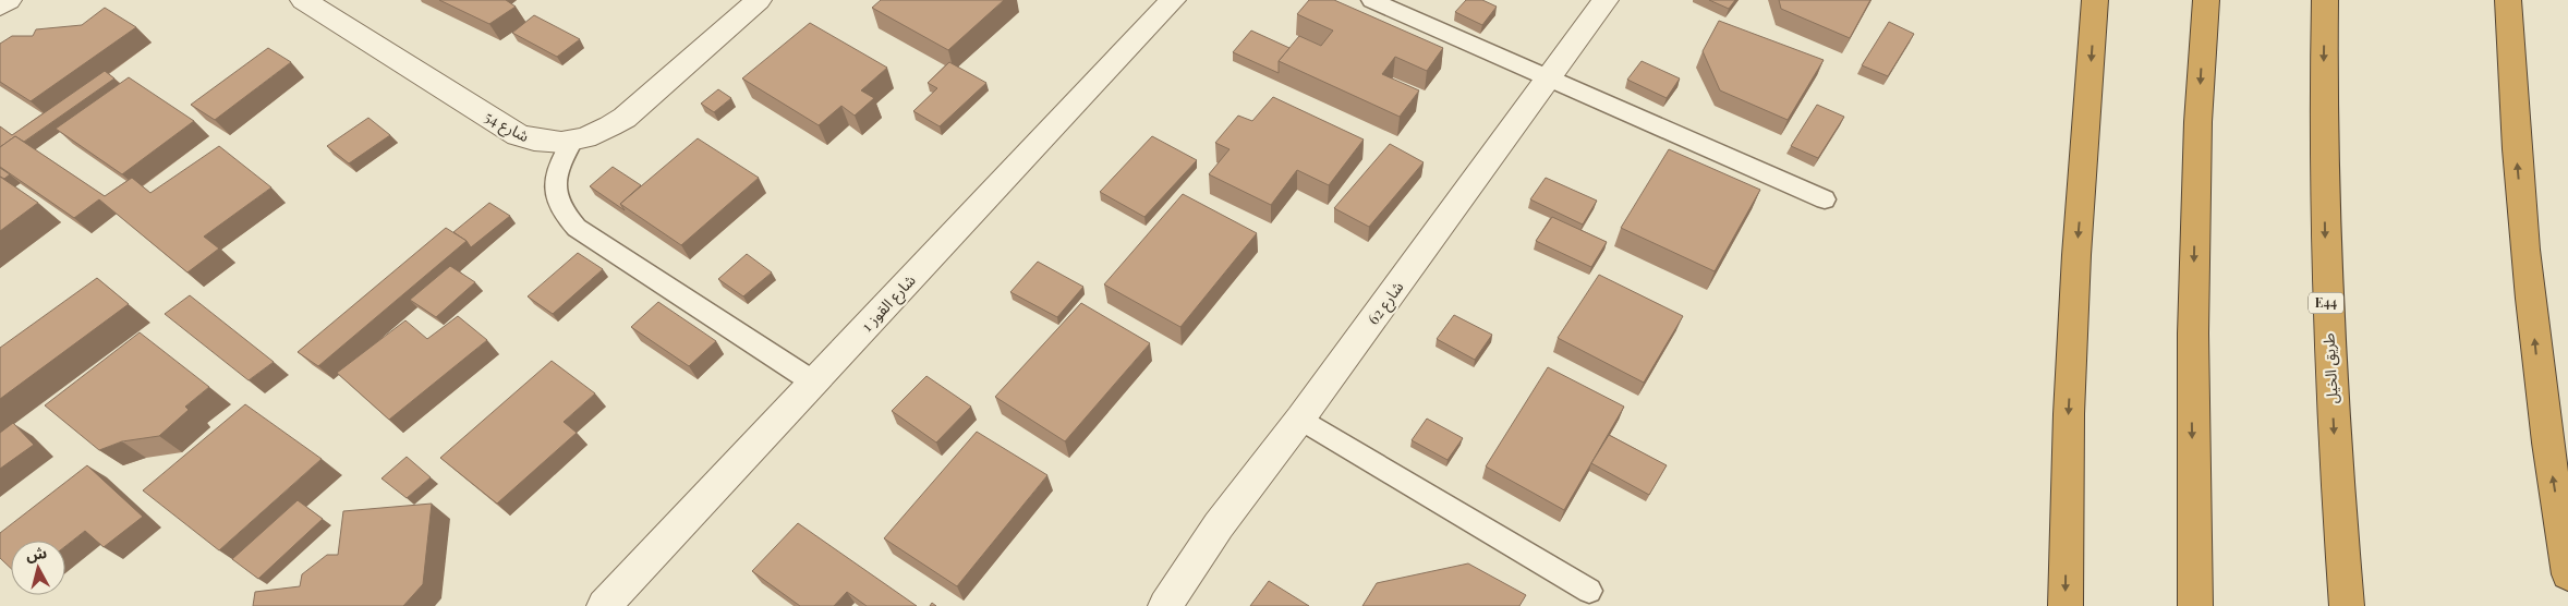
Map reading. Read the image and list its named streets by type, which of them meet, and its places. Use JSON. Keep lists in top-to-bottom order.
{
  "streets": {
    "highway": ["E44", "طريق الخيل"],
    "street": ["شارع 54", "شارع القوز 1", "شارع 62"]
  },
  "north": "top"
}
